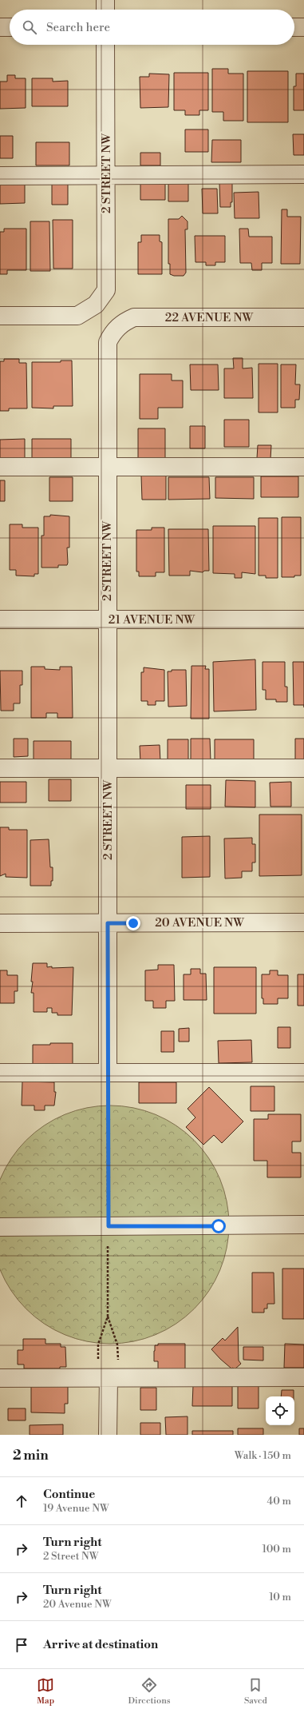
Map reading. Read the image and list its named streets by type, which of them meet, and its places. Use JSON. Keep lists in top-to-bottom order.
{
  "streets": {
    "street": [
      "2 STREET NW",
      "22 AVENUE NW",
      "21 AVENUE NW",
      "20 AVENUE NW"
    ]
  },
  "crossings": [
    ["2 STREET NW", "22 AVENUE NW"],
    ["2 STREET NW", "21 AVENUE NW"],
    ["2 STREET NW", "20 AVENUE NW"]
  ],
  "page": {
    "search": "Search here",
    "heading": ["2 min", "Walk · 150 m"],
    "list": [
      ["Continue", "19 Avenue NW", "40 m"],
      ["Turn right", "2 Street NW", "100 m"],
      ["Turn right", "20 Avenue NW", "10 m"],
      "Arrive at destination"
    ],
    "nav": ["Map", "Directions", "Saved"]
  }
}
